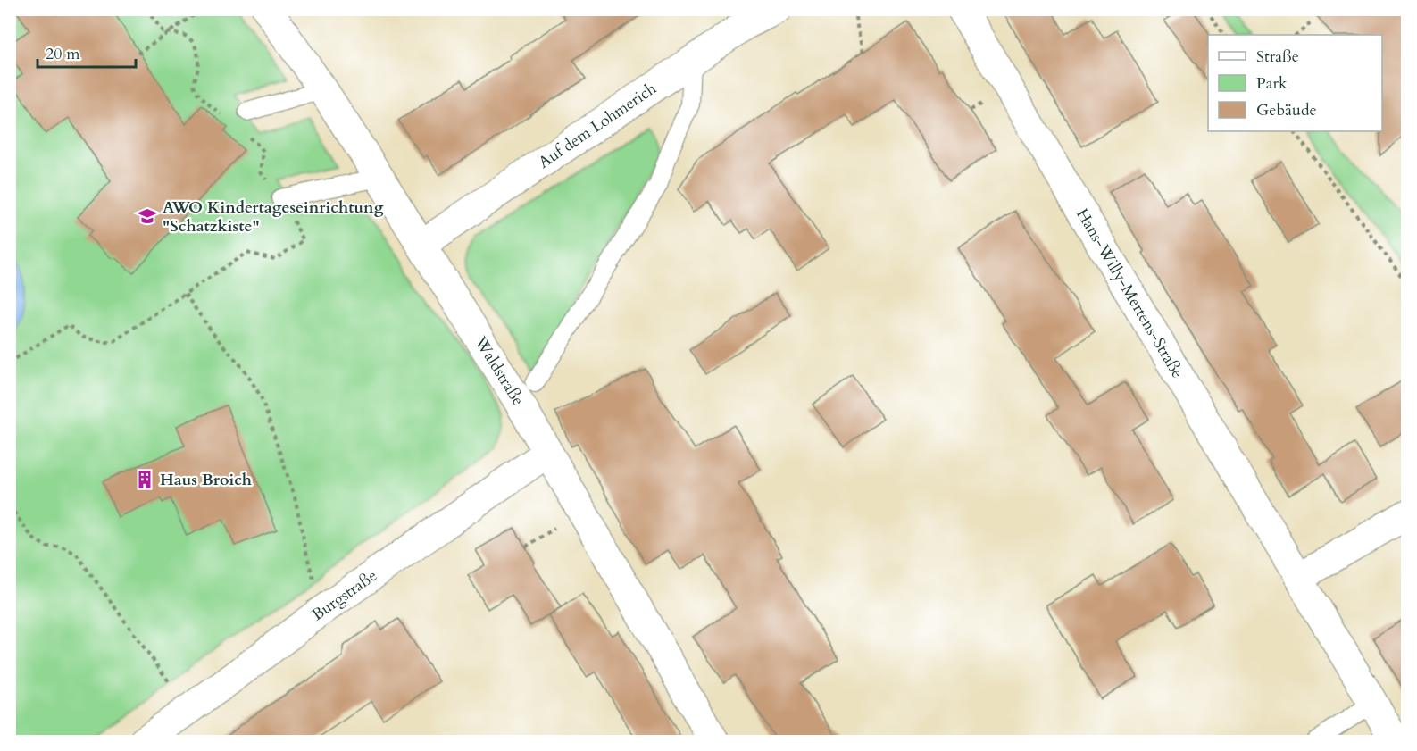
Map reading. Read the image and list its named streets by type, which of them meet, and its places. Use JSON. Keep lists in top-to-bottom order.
{
  "streets": {
    "street": [
      "Auf dem Lohmerich",
      "Hans-Willy-Mertens-Straße",
      "Waldstraße",
      "Burgstraße"
    ]
  },
  "crossings": [
    ["Auf dem Lohmerich", "Waldstraße"],
    ["Waldstraße", "Burgstraße"]
  ],
  "places": {
    "school or university": ["AWO Kindertageseinrichtung \"Schatzkiste\""],
    "building": ["Haus Broich"]
  },
  "legend": ["Straße", "Park", "Gebäude"],
  "scale_bar": "20 m"
}
